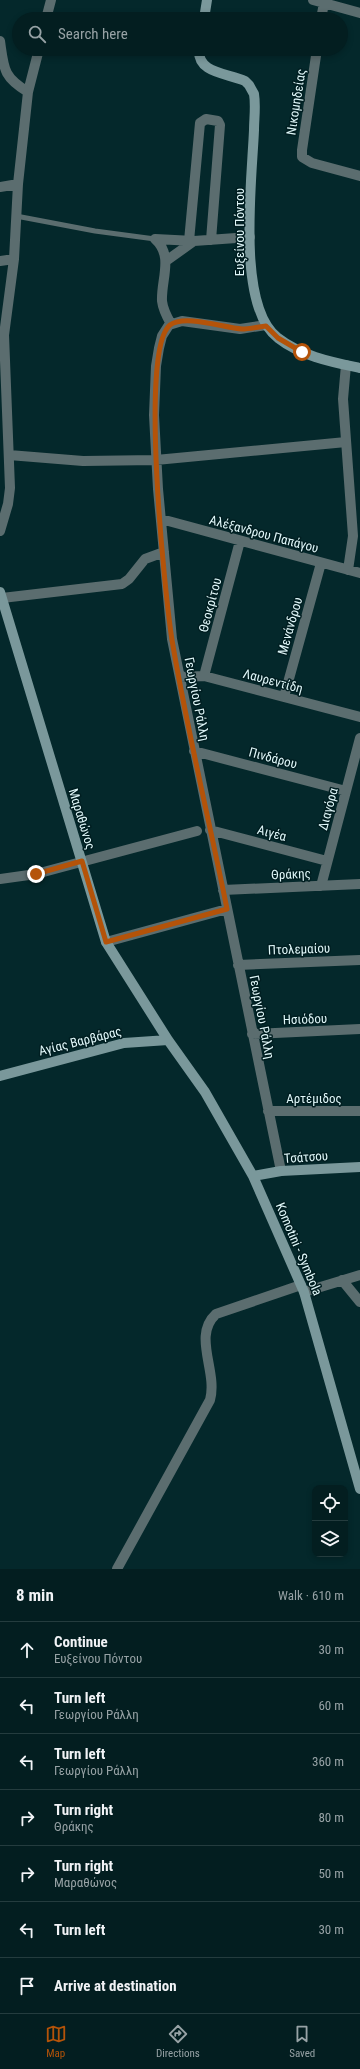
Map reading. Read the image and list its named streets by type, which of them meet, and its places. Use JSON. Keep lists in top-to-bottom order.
{
  "streets": {
    "street": [
      "Νικομηδείας",
      "Ευξείνου Πόντου",
      "Αλέξανδρου Παπάγου",
      "Θεοκρίτου",
      "Μενάνδρου",
      "Λαυρεντίδη",
      "Γεωργίου Ράλλη",
      "Πινδάρου",
      "Διαγόρα",
      "Μαραθώνος",
      "Αιγέα",
      "Θράκης",
      "Πτολεμαίου",
      "Ησιόδου",
      "Αγίας Βαρβάρας",
      "Αρτέμιδος",
      "Τσάτσου",
      "Komotini - Symbola"
    ]
  },
  "crossings": [
    ["Αλέξανδρου Παπάγου", "Θεοκρίτου"],
    ["Αλέξανδρου Παπάγου", "Μενάνδρου"],
    ["Αλέξανδρου Παπάγου", "Γεωργίου Ράλλη"],
    ["Θεοκρίτου", "Λαυρεντίδη"],
    ["Μενάνδρου", "Λαυρεντίδη"],
    ["Λαυρεντίδη", "Γεωργίου Ράλλη"],
    ["Γεωργίου Ράλλη", "Πινδάρου"],
    ["Γεωργίου Ράλλη", "Αιγέα"],
    ["Γεωργίου Ράλλη", "Θράκης"],
    ["Γεωργίου Ράλλη", "Πτολεμαίου"],
    ["Γεωργίου Ράλλη", "Ησιόδου"],
    ["Γεωργίου Ράλλη", "Αρτέμιδος"],
    ["Γεωργίου Ράλλη", "Τσάτσου"],
    ["Πινδάρου", "Διαγόρα"],
    ["Διαγόρα", "Αιγέα"],
    ["Διαγόρα", "Θράκης"],
    ["Μαραθώνος", "Αγίας Βαρβάρας"],
    ["Μαραθώνος", "Komotini - Symbola"],
    ["Αγίας Βαρβάρας", "Komotini - Symbola"],
    ["Τσάτσου", "Komotini - Symbola"]
  ],
  "page": {
    "search": "Search here",
    "heading": ["8 min", "Walk · 610 m"],
    "list": [
      ["Continue", "Ευξείνου Πόντου", "30 m"],
      ["Turn left", "Γεωργίου Ράλλη", "60 m"],
      ["Turn left", "Γεωργίου Ράλλη", "360 m"],
      ["Turn right", "Θράκης", "80 m"],
      ["Turn right", "Μαραθώνος", "50 m"],
      ["Turn left", "30 m"],
      "Arrive at destination"
    ],
    "nav": ["Map", "Directions", "Saved"]
  }
}
